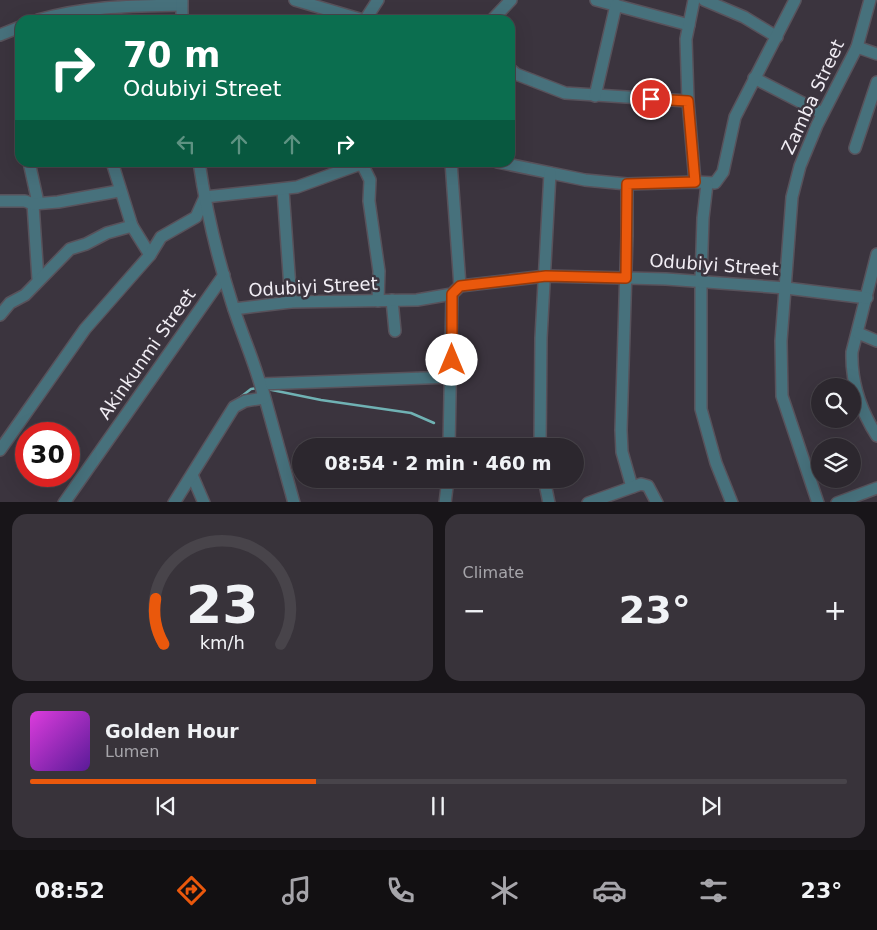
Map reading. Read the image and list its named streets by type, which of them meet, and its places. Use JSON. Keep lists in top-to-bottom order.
{
  "streets": {
    "street": ["Zamba Street", "Odubiyi Street", "Akinkunmi Street"]
  },
  "crossings": [
    ["Zamba Street", "Odubiyi Street"]
  ],
  "page": {
    "turn": ["70 m", "Odubiyi Street"],
    "limit": "30",
    "trip": "08:54 · 2 min · 460 m",
    "tile": "Climate",
    "heat": ["−", "23°", "+"],
    "song": ["Golden Hour", "Lumen"],
    "tabs": ["08:52", "23°"],
    "gauge": ["23", "km/h"]
  }
}
